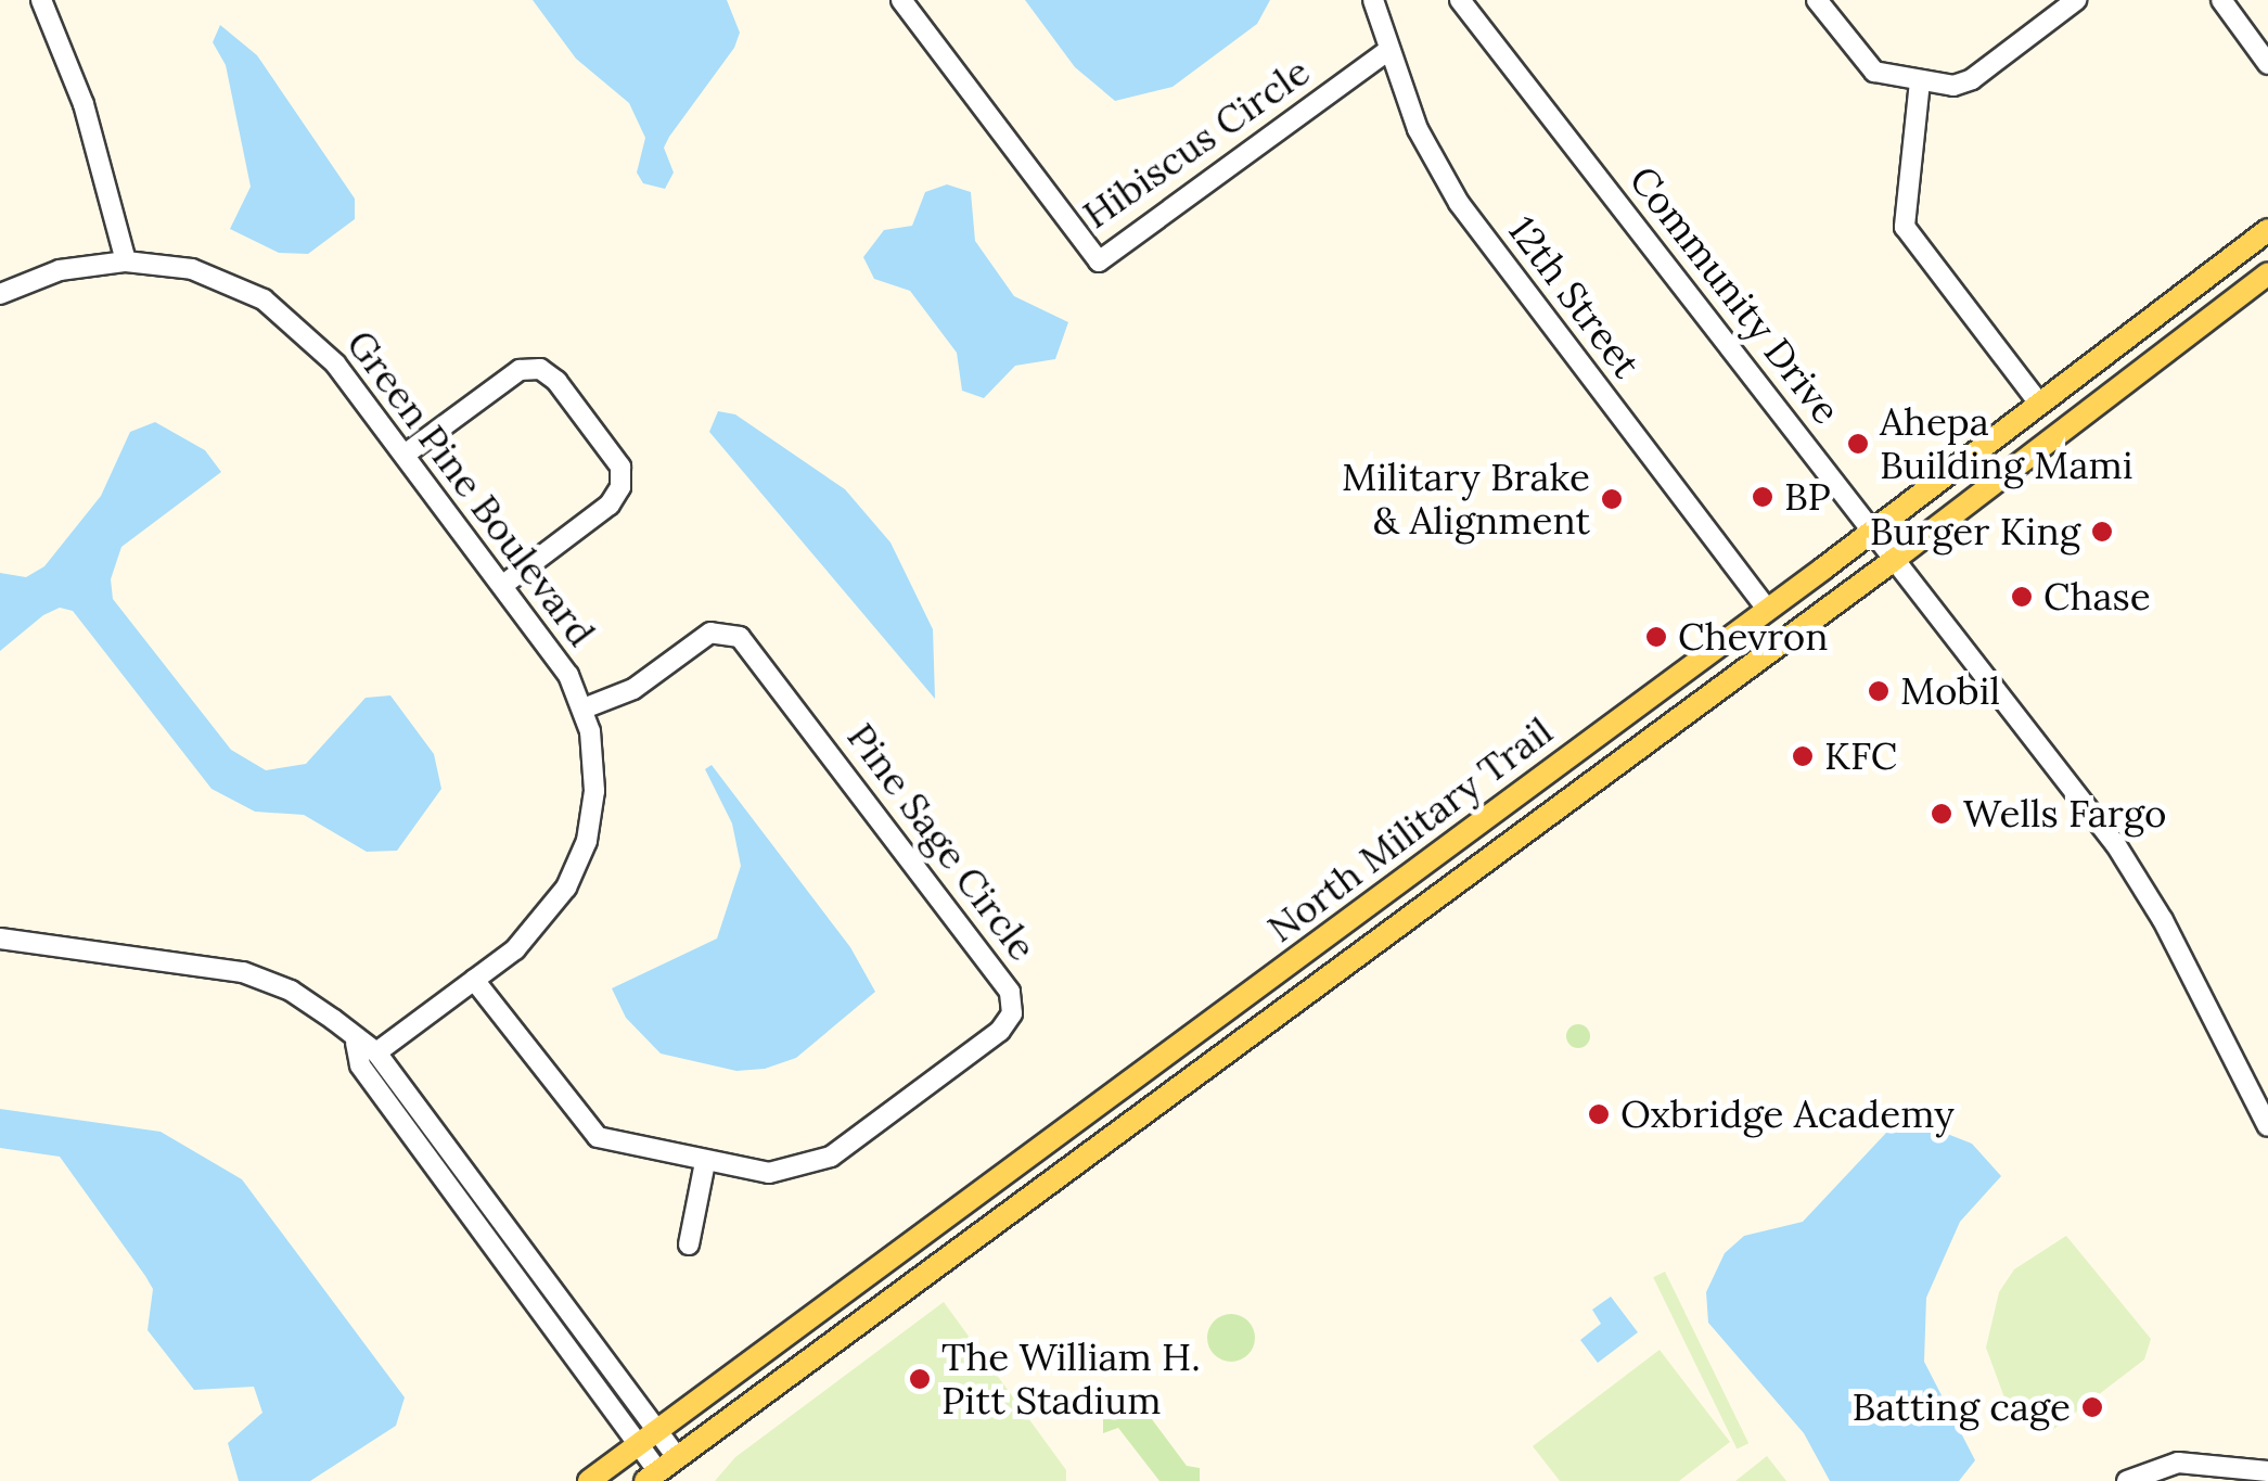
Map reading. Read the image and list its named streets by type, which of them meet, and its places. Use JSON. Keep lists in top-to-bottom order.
{
  "streets": {
    "main road": ["North Military Trail"],
    "street": [
      "Hibiscus Circle",
      "Community Drive",
      "12th Street",
      "Green Pine Boulevard",
      "Pine Sage Circle"
    ]
  },
  "crossings": [
    ["Hibiscus Circle", "12th Street"],
    ["Community Drive", "North Military Trail"],
    ["12th Street", "North Military Trail"],
    ["Green Pine Boulevard", "Pine Sage Circle"]
  ],
  "places": [
    "Ahepa Building Mami",
    "BP",
    "Military Brake & Alignment",
    "Burger King",
    "Chase",
    "Chevron",
    "Mobil",
    "KFC",
    "Wells Fargo",
    "Oxbridge Academy",
    "The William H. Pitt Stadium",
    "Batting cage"
  ]
}
